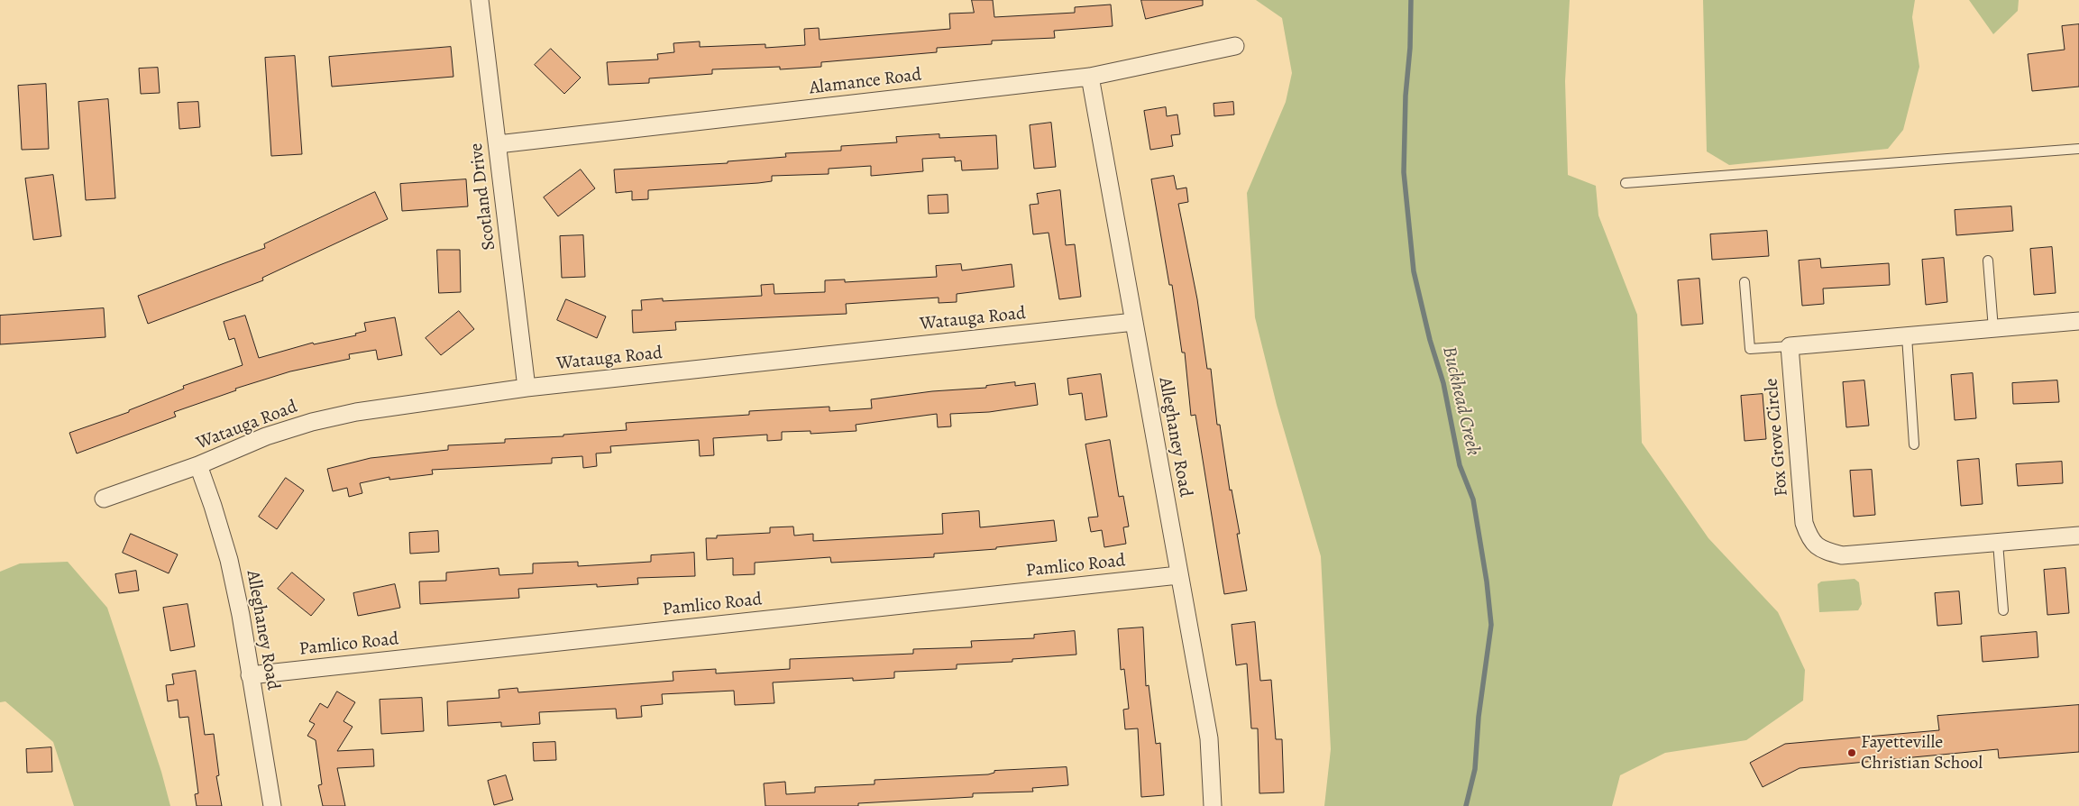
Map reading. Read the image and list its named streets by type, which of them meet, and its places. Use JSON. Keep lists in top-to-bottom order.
{
  "streets": {
    "street": [
      "Alamance Road",
      "Scotland Drive",
      "Watauga Road",
      "Alleghaney Road",
      "Fox Grove Circle",
      "Pamlico Road"
    ]
  },
  "crossings": [
    ["Alamance Road", "Scotland Drive"],
    ["Alamance Road", "Alleghaney Road"],
    ["Scotland Drive", "Watauga Road"],
    ["Watauga Road", "Alleghaney Road"],
    ["Alleghaney Road", "Pamlico Road"]
  ],
  "water": ["Buckhead Creek"],
  "places": ["Fayetteville Christian School"]
}
